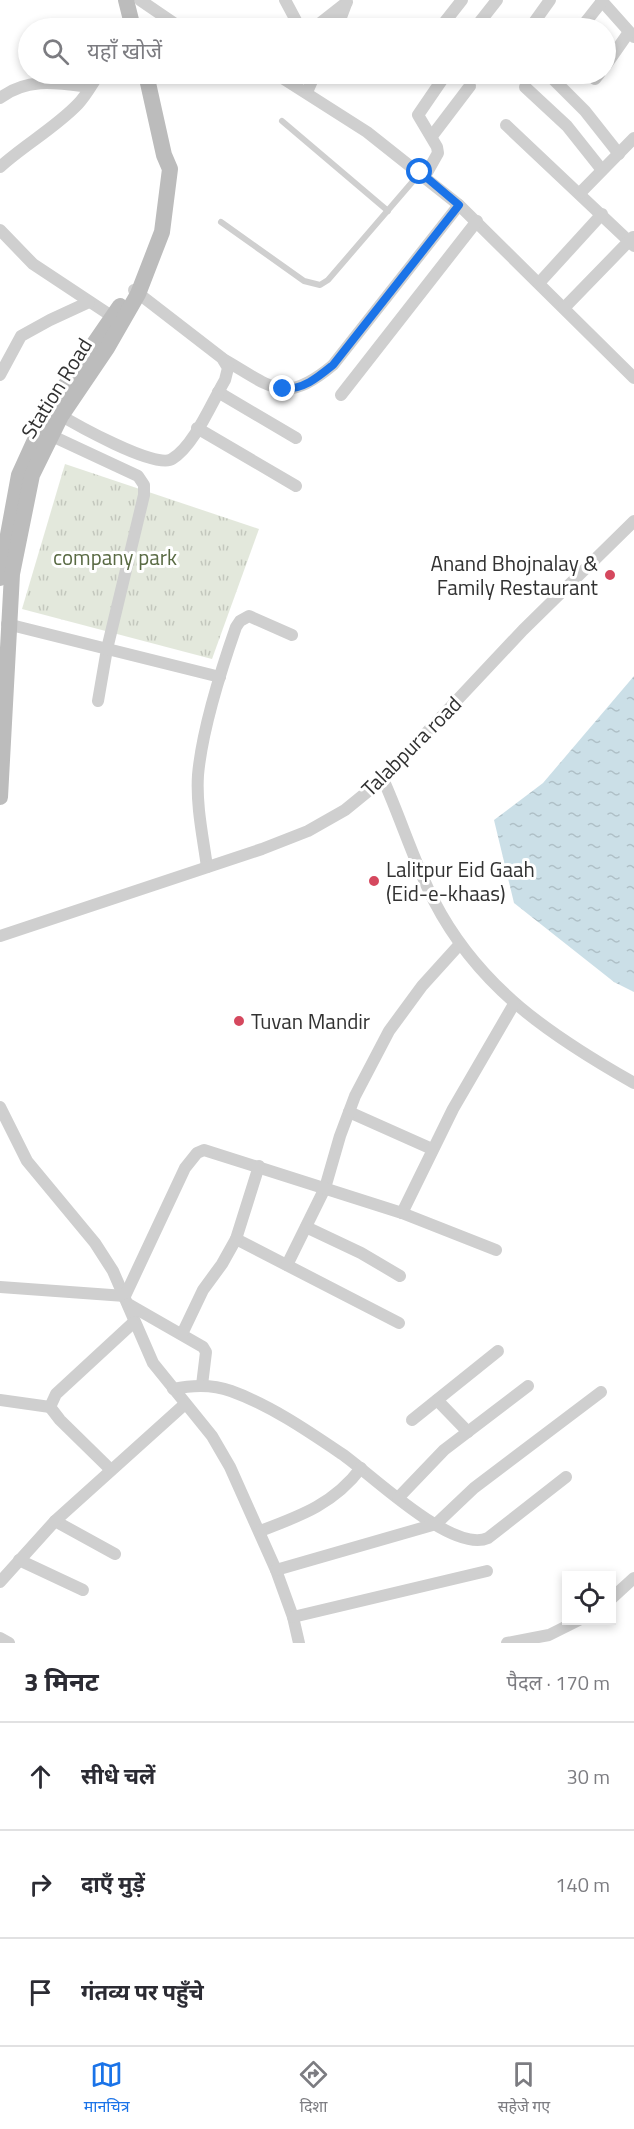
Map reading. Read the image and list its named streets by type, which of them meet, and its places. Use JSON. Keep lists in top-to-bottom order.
{
  "streets": {
    "main road": ["Station Road"],
    "street": ["Talabpura road"]
  },
  "parks": ["company park"],
  "places": ["Anand Bhojnalay & Family Restaurant", "Lalitpur Eid Gaah (Eid-e-khaas)", "Tuvan Mandir"],
  "page": {
    "search": "यहाँ खोजें",
    "heading": ["3 मिनट", "पैदल · 170 m"],
    "list": [
      ["सीधे चलें", "30 m"],
      ["दाएँ मुड़ें", "140 m"],
      "गंतव्य पर पहुँचे"
    ],
    "nav": ["मानचित्र", "दिशा", "सहेजे गए"]
  }
}
